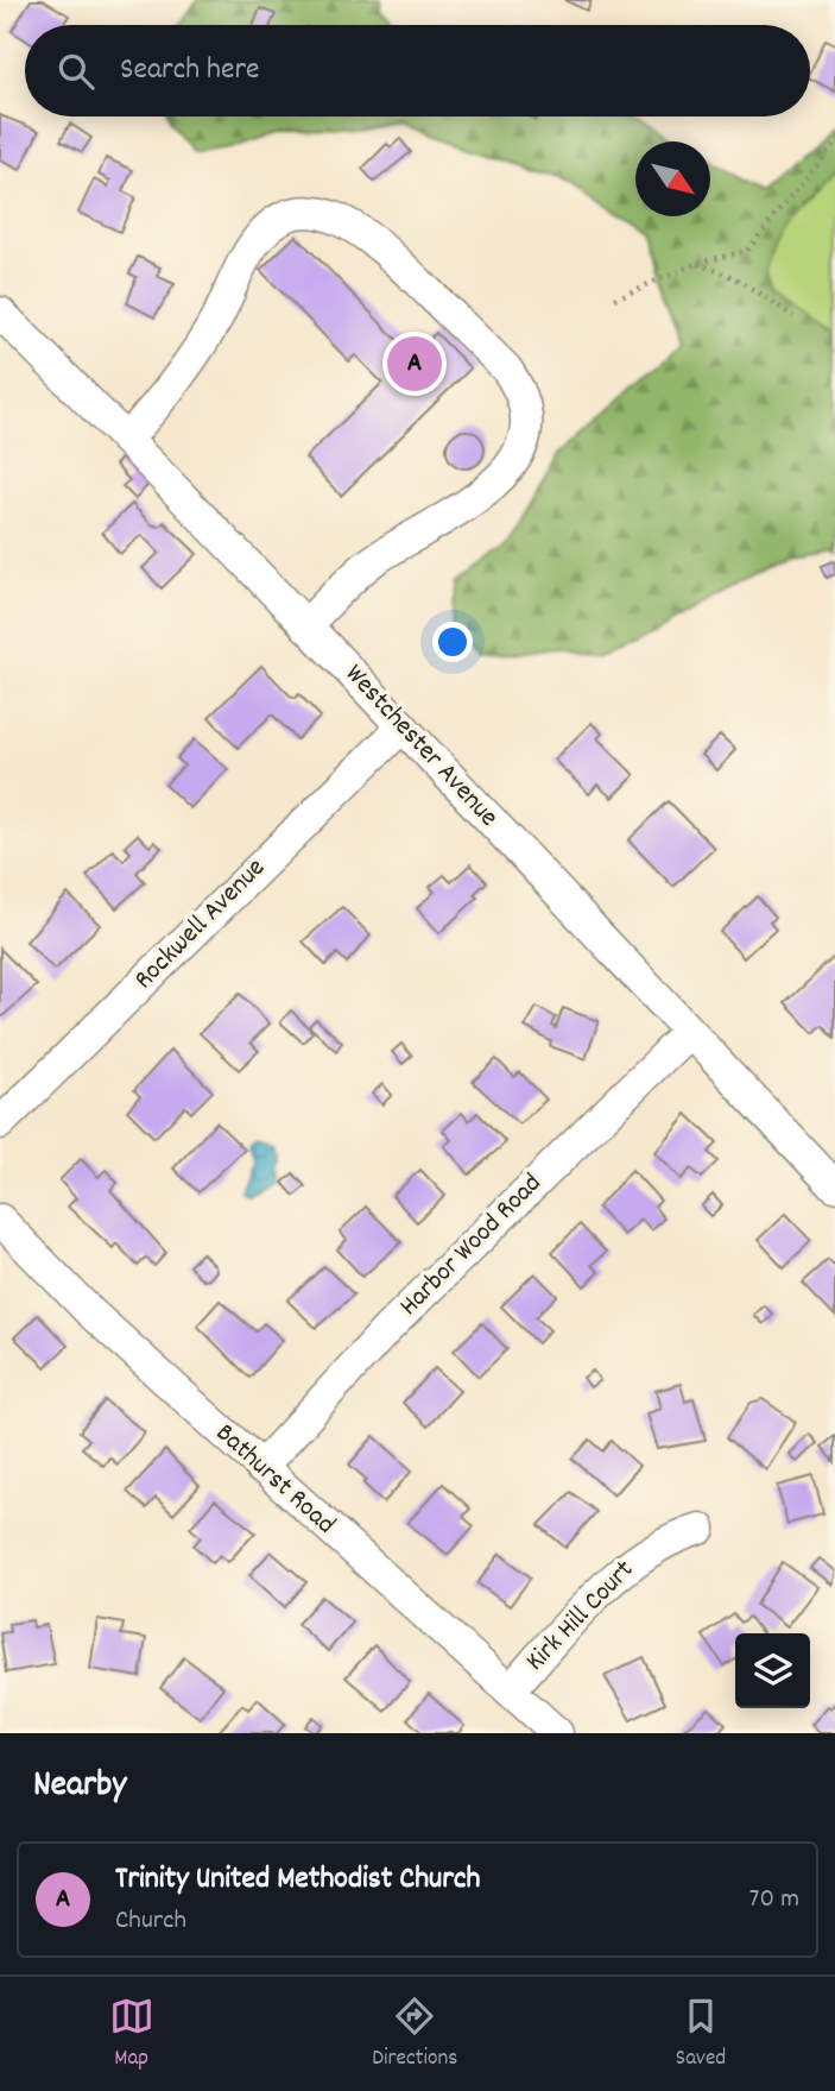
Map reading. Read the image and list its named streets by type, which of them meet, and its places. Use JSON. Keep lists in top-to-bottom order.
{
  "streets": {
    "street": [
      "Westchester Avenue",
      "Rockwell Avenue",
      "Harbor Wood Road",
      "Bathurst Road",
      "Kirk Hill Court"
    ]
  },
  "crossings": [
    ["Westchester Avenue", "Rockwell Avenue"],
    ["Westchester Avenue", "Harbor Wood Road"],
    ["Harbor Wood Road", "Bathurst Road"],
    ["Bathurst Road", "Kirk Hill Court"]
  ],
  "north": "bottom right",
  "page": {
    "search": "Search here",
    "pins": "A",
    "heading": "Nearby",
    "list": [
      {
        "mark": "A",
        "name": "Trinity United Methodist Church",
        "note": "Church",
        "value": "70 m"
      }
    ],
    "nav": ["Map", "Directions", "Saved"]
  }
}
